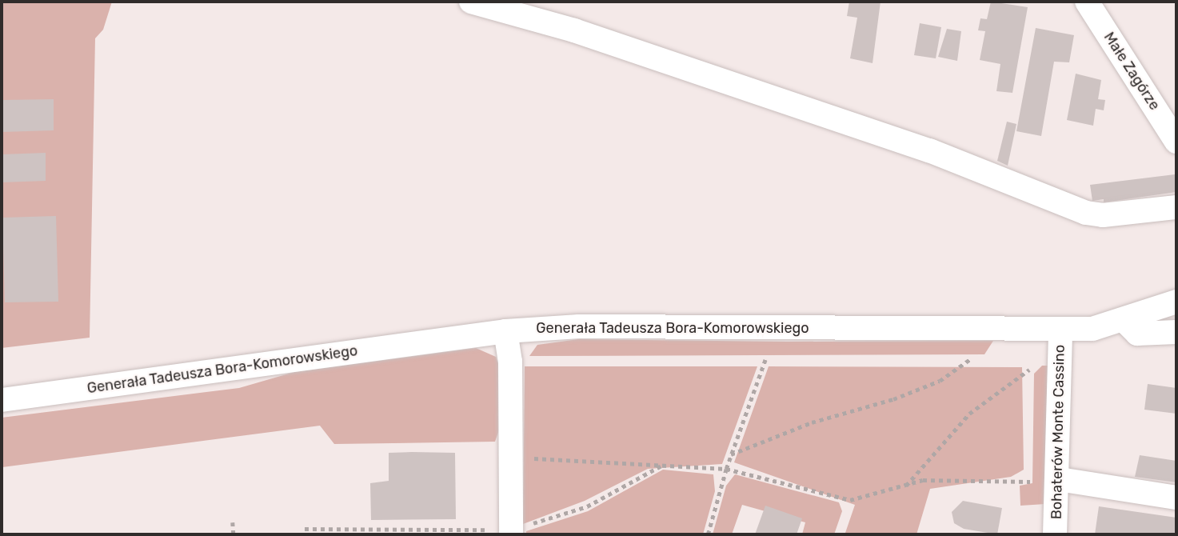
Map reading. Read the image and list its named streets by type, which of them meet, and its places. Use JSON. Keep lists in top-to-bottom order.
{
  "streets": {
    "street": ["Małe Zagórze", "Generała Tadeusza Bora-Komorowskiego", "Bohaterów Monte Cassino"]
  },
  "crossings": [
    ["Generała Tadeusza Bora-Komorowskiego", "Bohaterów Monte Cassino"]
  ]
}
